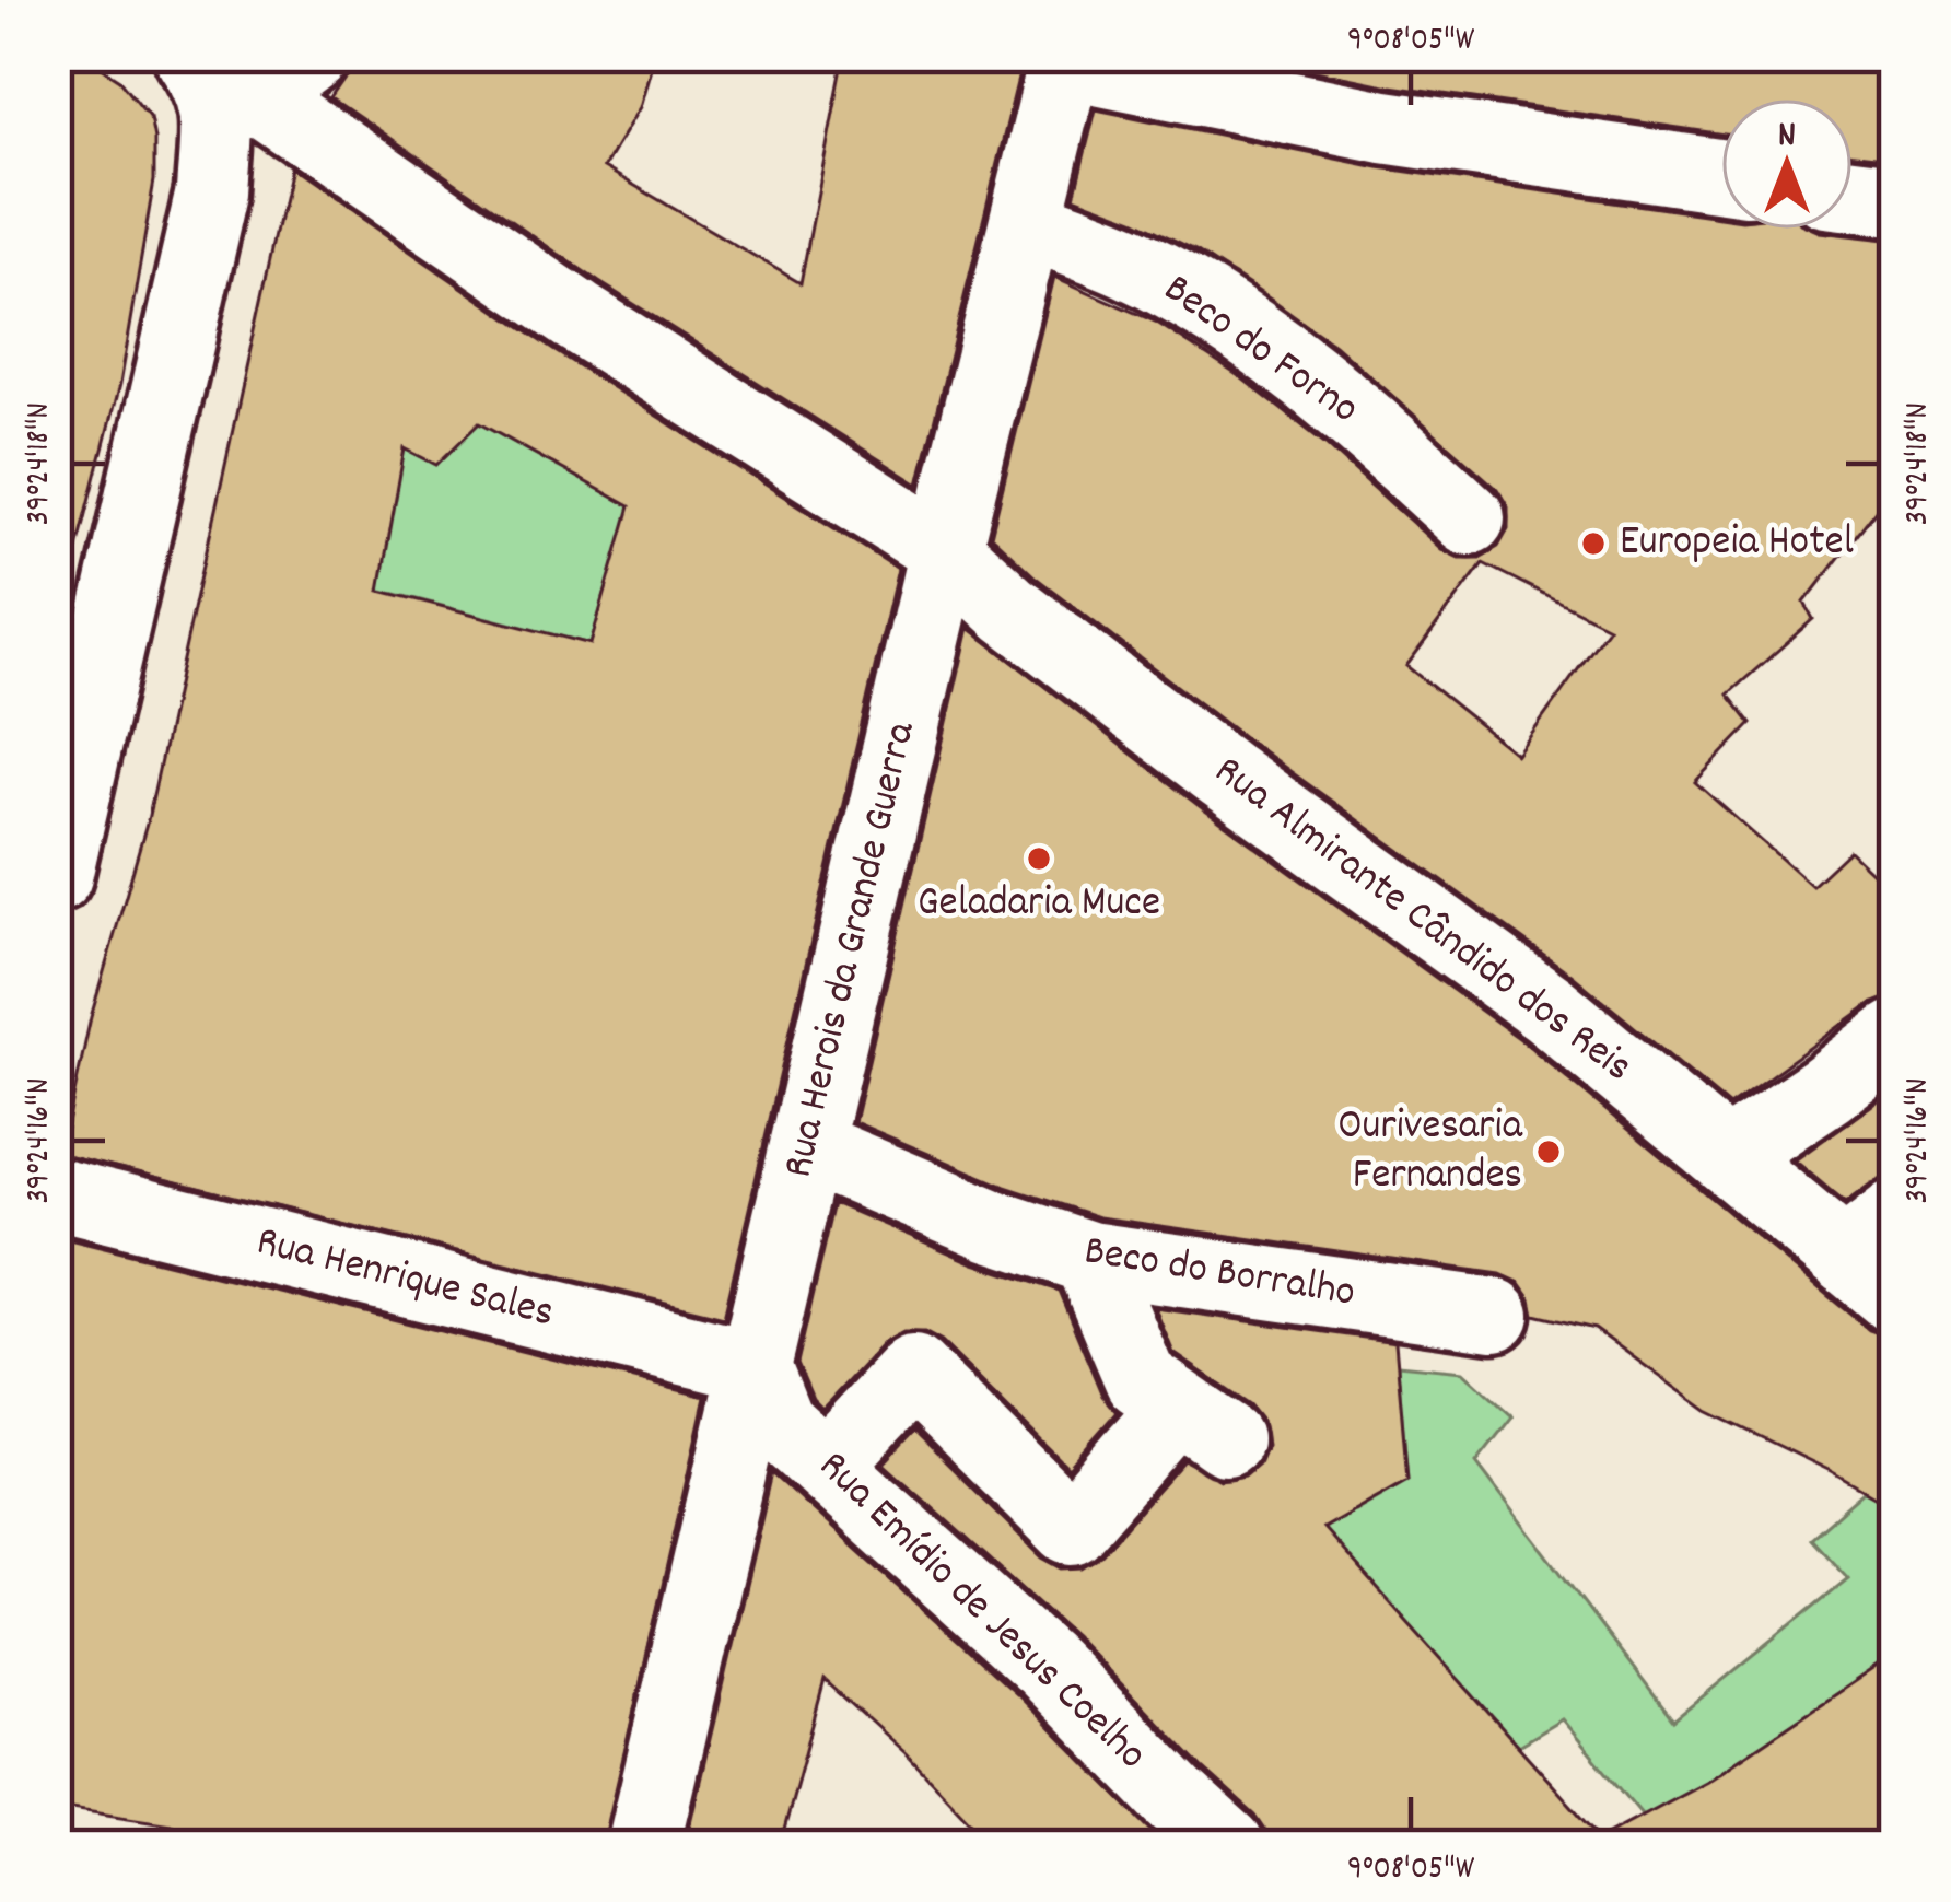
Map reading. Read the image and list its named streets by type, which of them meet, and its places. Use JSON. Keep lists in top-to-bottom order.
{
  "streets": {
    "street": [
      "Beco do Forno",
      "Rua Almirante Cândido dos Reis",
      "Rua Herois da Grande Guerra",
      "Beco do Borralho",
      "Rua Henrique Sales",
      "Rua Emídio de Jesus Coelho"
    ]
  },
  "crossings": [
    ["Beco do Forno", "Rua Herois da Grande Guerra"],
    ["Rua Almirante Cândido dos Reis", "Rua Herois da Grande Guerra"],
    ["Rua Herois da Grande Guerra", "Beco do Borralho"],
    ["Rua Herois da Grande Guerra", "Rua Henrique Sales"],
    ["Rua Herois da Grande Guerra", "Rua Emídio de Jesus Coelho"],
    ["Rua Henrique Sales", "Rua Emídio de Jesus Coelho"]
  ],
  "places": ["Europeia Hotel", "Geladaria Muce", "Ourivesaria Fernandes"],
  "north": "top",
  "coordinates": ["9°08'05\"W", "39°24'18\"N", "39°24'16\"N"]
}
